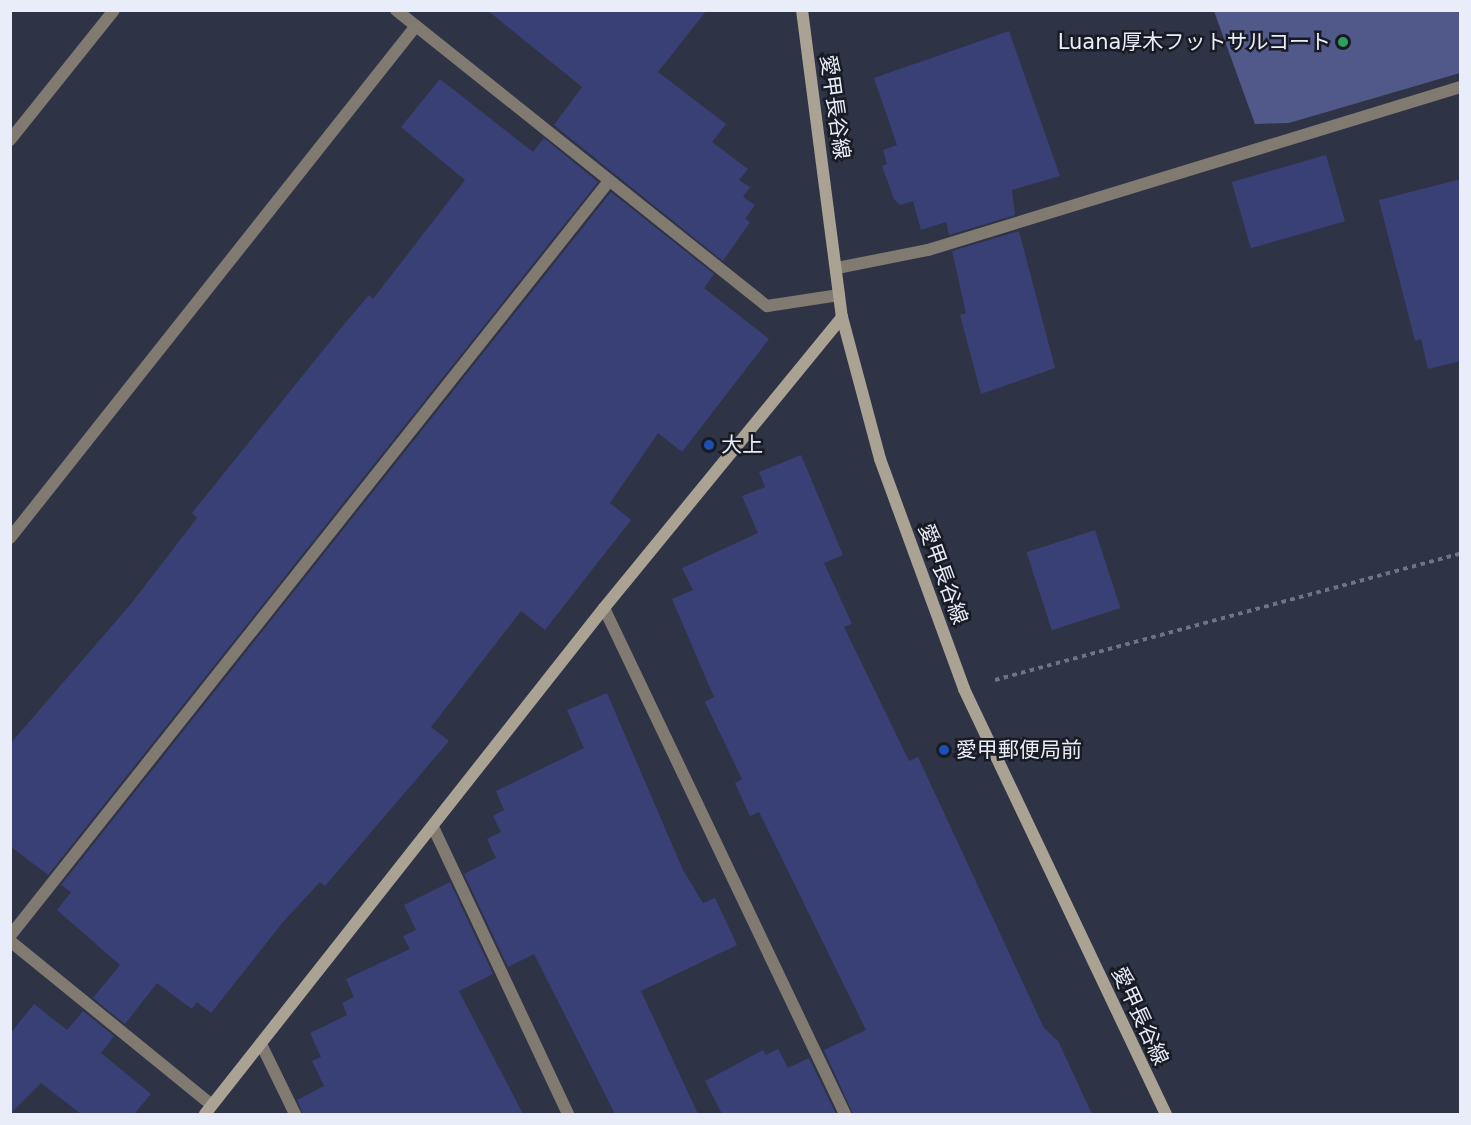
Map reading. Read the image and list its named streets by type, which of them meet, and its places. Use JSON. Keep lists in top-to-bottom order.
{
  "streets": {
    "street": ["愛甲長谷線"]
  },
  "places": ["Luana厚木フットサルコート", "大上", "愛甲郵便局前"]
}
